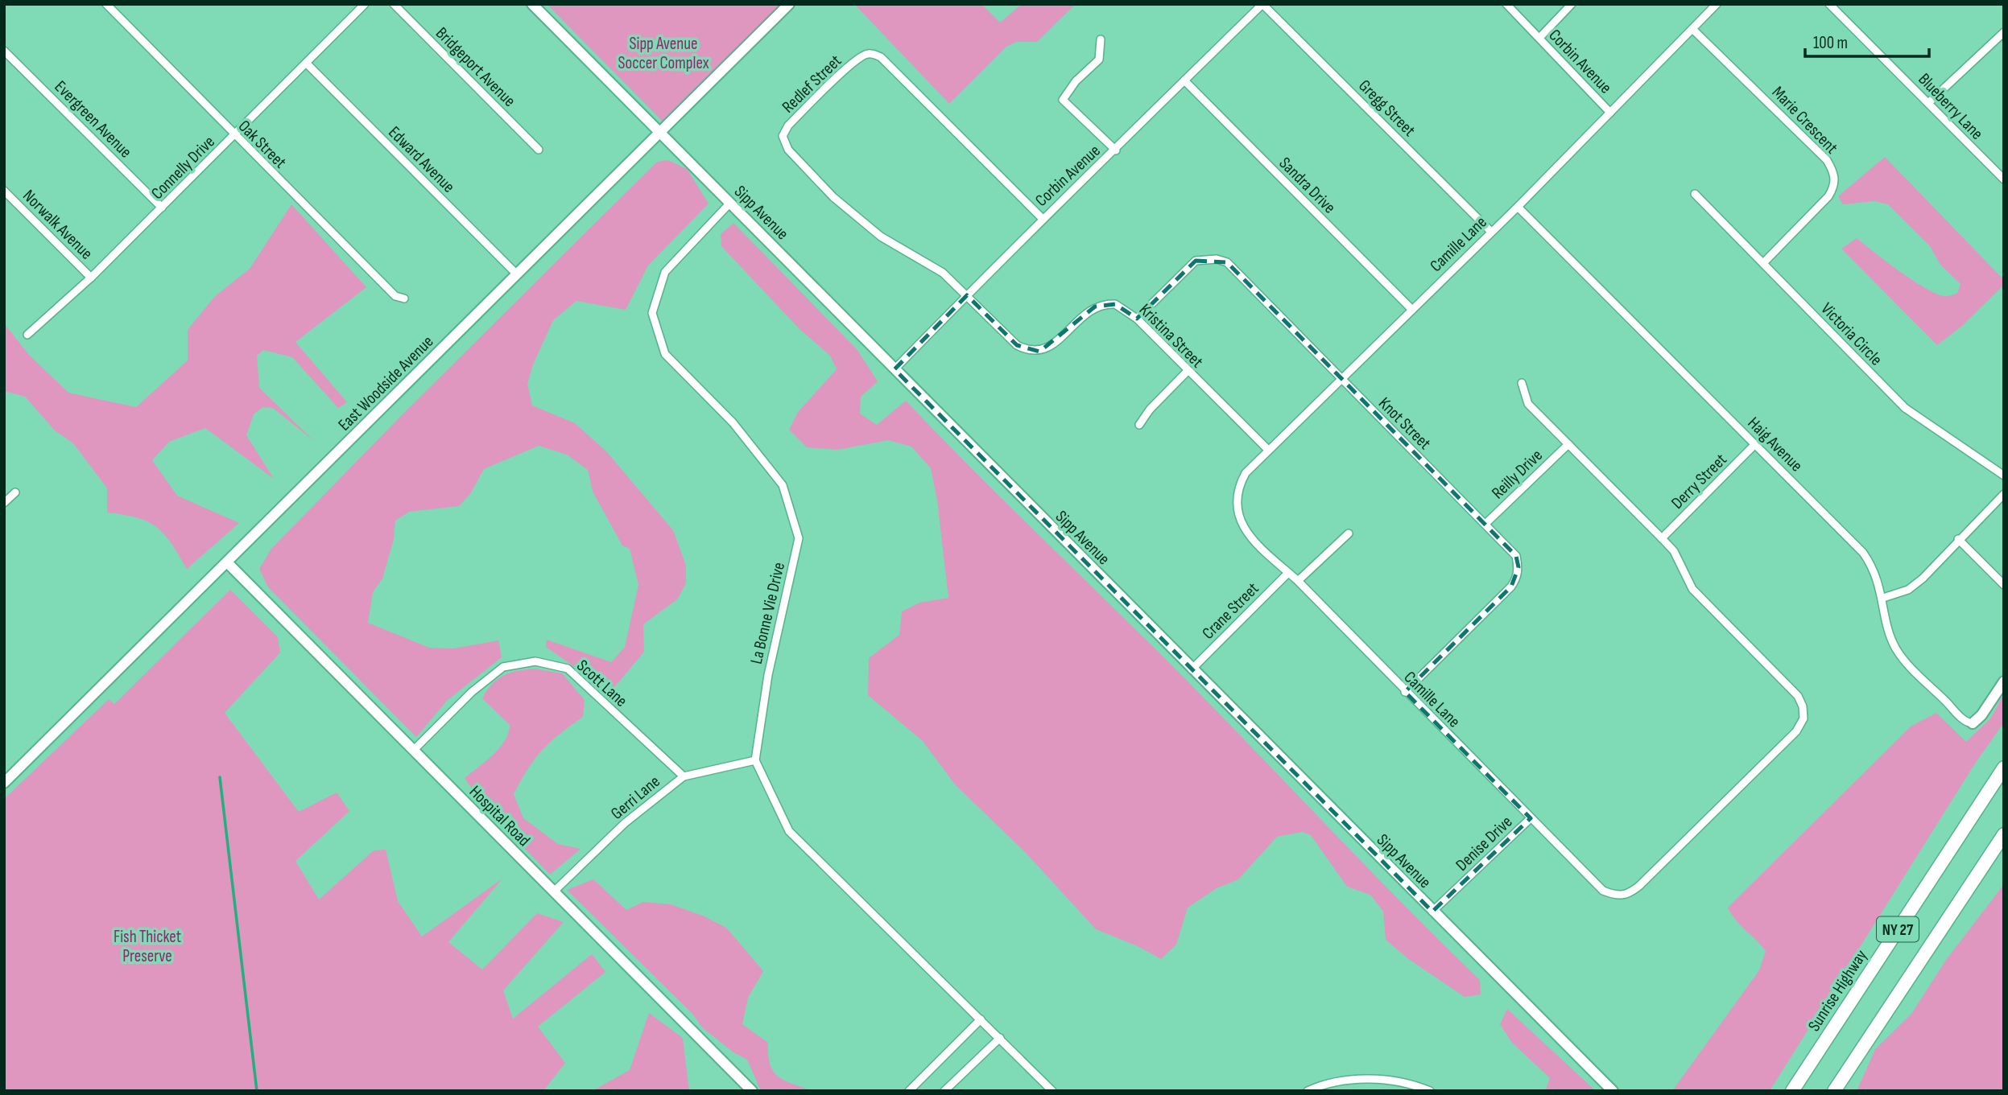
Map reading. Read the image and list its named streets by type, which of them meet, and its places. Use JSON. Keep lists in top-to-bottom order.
{
  "streets": {
    "highway": ["NY 27", "Sunrise Highway"],
    "street": [
      "Corbin Avenue",
      "Bridgeport Avenue",
      "Redlef Street",
      "Blueberry Lane",
      "Gregg Street",
      "Evergreen Avenue",
      "Marie Crescent",
      "Oak Street",
      "Edward Avenue",
      "Connelly Drive",
      "Sandra Drive",
      "Sipp Avenue",
      "Norwalk Avenue",
      "Camille Lane",
      "Victoria Circle",
      "Kristina Street",
      "East Woodside Avenue",
      "Knot Street",
      "Haig Avenue",
      "Reilly Drive",
      "Derry Street",
      "Crane Street",
      "La Bonne Vie Drive",
      "Scott Lane",
      "Gerri Lane",
      "Hospital Road",
      "Denise Drive"
    ]
  },
  "crossings": [
    ["Corbin Avenue", "Redlef Street"],
    ["Corbin Avenue", "Gregg Street"],
    ["Corbin Avenue", "Sandra Drive"],
    ["Corbin Avenue", "Sipp Avenue"],
    ["Corbin Avenue", "Camille Lane"],
    ["Corbin Avenue", "Kristina Street"],
    ["Redlef Street", "Kristina Street"],
    ["Gregg Street", "Camille Lane"],
    ["Evergreen Avenue", "Connelly Drive"],
    ["Marie Crescent", "Camille Lane"],
    ["Marie Crescent", "Victoria Circle"],
    ["Oak Street", "Connelly Drive"],
    ["Edward Avenue", "Connelly Drive"],
    ["Edward Avenue", "East Woodside Avenue"],
    ["Connelly Drive", "Norwalk Avenue"],
    ["Sandra Drive", "Camille Lane"],
    ["Sipp Avenue", "East Woodside Avenue"],
    ["Sipp Avenue", "Crane Street"],
    ["Sipp Avenue", "La Bonne Vie Drive"],
    ["Sipp Avenue", "Denise Drive"],
    ["Camille Lane", "Kristina Street"],
    ["Camille Lane", "Knot Street"],
    ["Camille Lane", "Haig Avenue"],
    ["Camille Lane", "Reilly Drive"],
    ["Camille Lane", "Derry Street"],
    ["Camille Lane", "Crane Street"],
    ["Camille Lane", "Denise Drive"],
    ["Kristina Street", "Knot Street"],
    ["East Woodside Avenue", "Hospital Road"],
    ["Knot Street", "Reilly Drive"],
    ["Haig Avenue", "Derry Street"],
    ["La Bonne Vie Drive", "Gerri Lane"],
    ["Scott Lane", "Gerri Lane"],
    ["Scott Lane", "Hospital Road"],
    ["Gerri Lane", "Hospital Road"]
  ],
  "parks": ["Sipp Avenue Soccer Complex", "Fish Thicket Preserve"],
  "scale_bar": "100 m"
}
